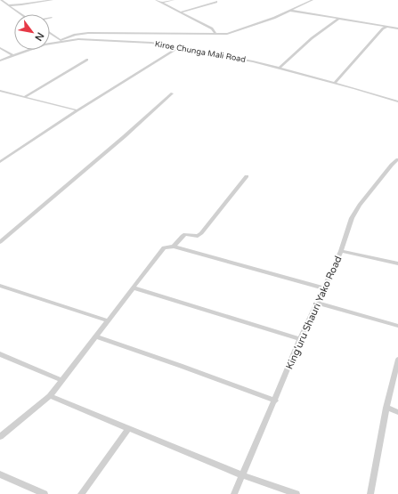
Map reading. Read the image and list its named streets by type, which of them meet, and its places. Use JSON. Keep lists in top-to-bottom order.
{
  "streets": {
    "street": ["Kiroe Chunga Mali Road", "King'uru Shauri Yako Road"]
  },
  "north": "bottom right"
}
